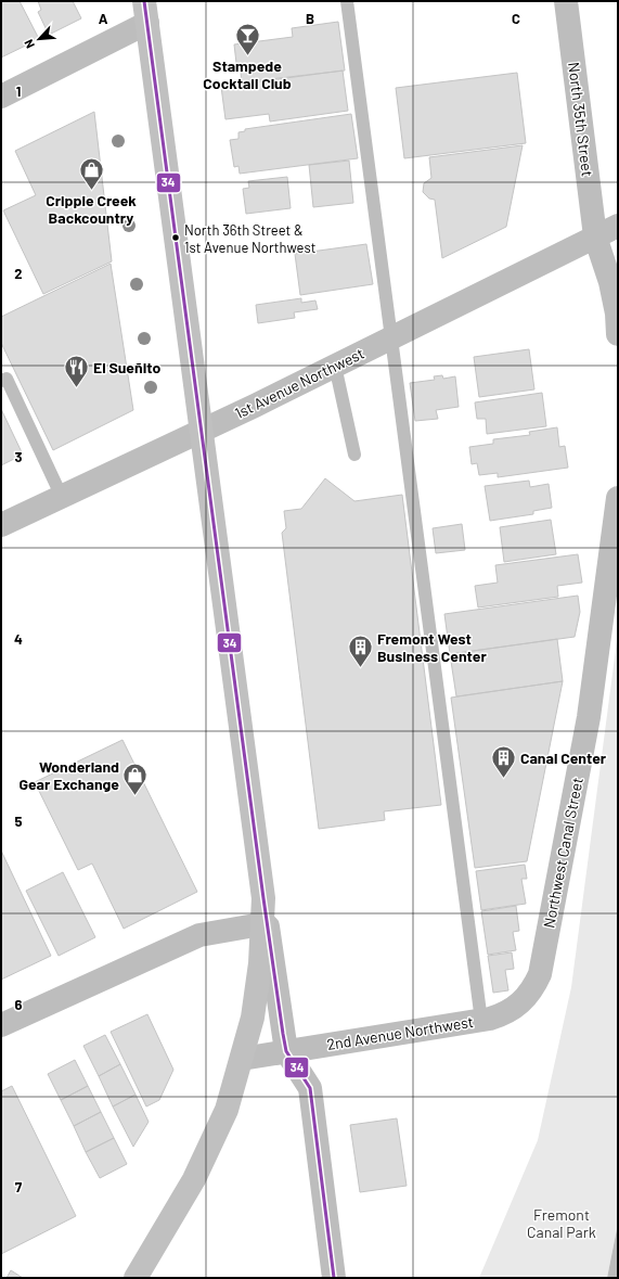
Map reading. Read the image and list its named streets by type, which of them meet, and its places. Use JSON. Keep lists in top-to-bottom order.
{
  "streets": {
    "street": [
      "North 35th Street",
      "1st Avenue Northwest",
      "Northwest Canal Street",
      "2nd Avenue Northwest"
    ]
  },
  "crossings": [
    ["North 35th Street", "1st Avenue Northwest"],
    ["Northwest Canal Street", "2nd Avenue Northwest"]
  ],
  "parks": ["Fremont Canal Park"],
  "places": {
    "bar": ["Stampede Cocktail Club"],
    "shop": ["Cripple Creek Backcountry", "Wonderland Gear Exchange"],
    "other": ["North 36th Street & 1st Avenue Northwest"],
    "restaurant": ["El Sueñito"],
    "building": ["Fremont West Business Center", "Canal Center"]
  },
  "lines": ["transit line 34"],
  "north": "bottom left",
  "grid": {
    "columns": ["A", "B", "C"],
    "rows": [
      "1",
      "2",
      "3",
      "4",
      "5",
      "6",
      "7"
    ]
  }
}
